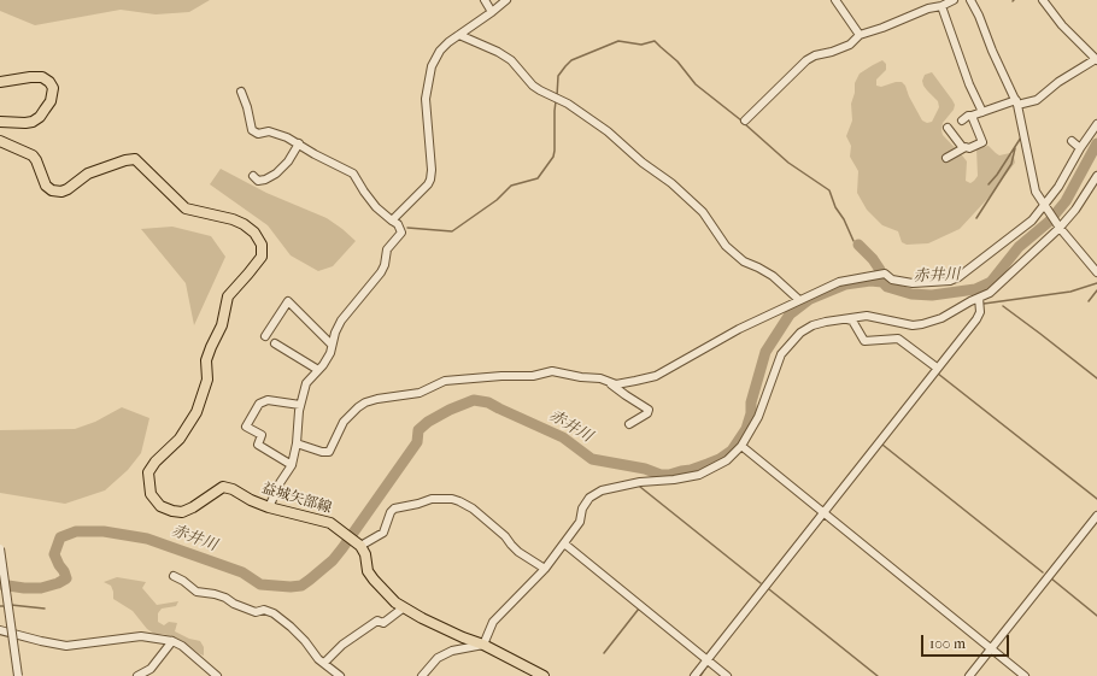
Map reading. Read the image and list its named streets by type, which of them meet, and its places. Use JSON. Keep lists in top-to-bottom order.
{
  "streets": {
    "main road": ["益城矢部線"]
  },
  "water": ["赤井川"],
  "scale_bar": "100 m"
}
